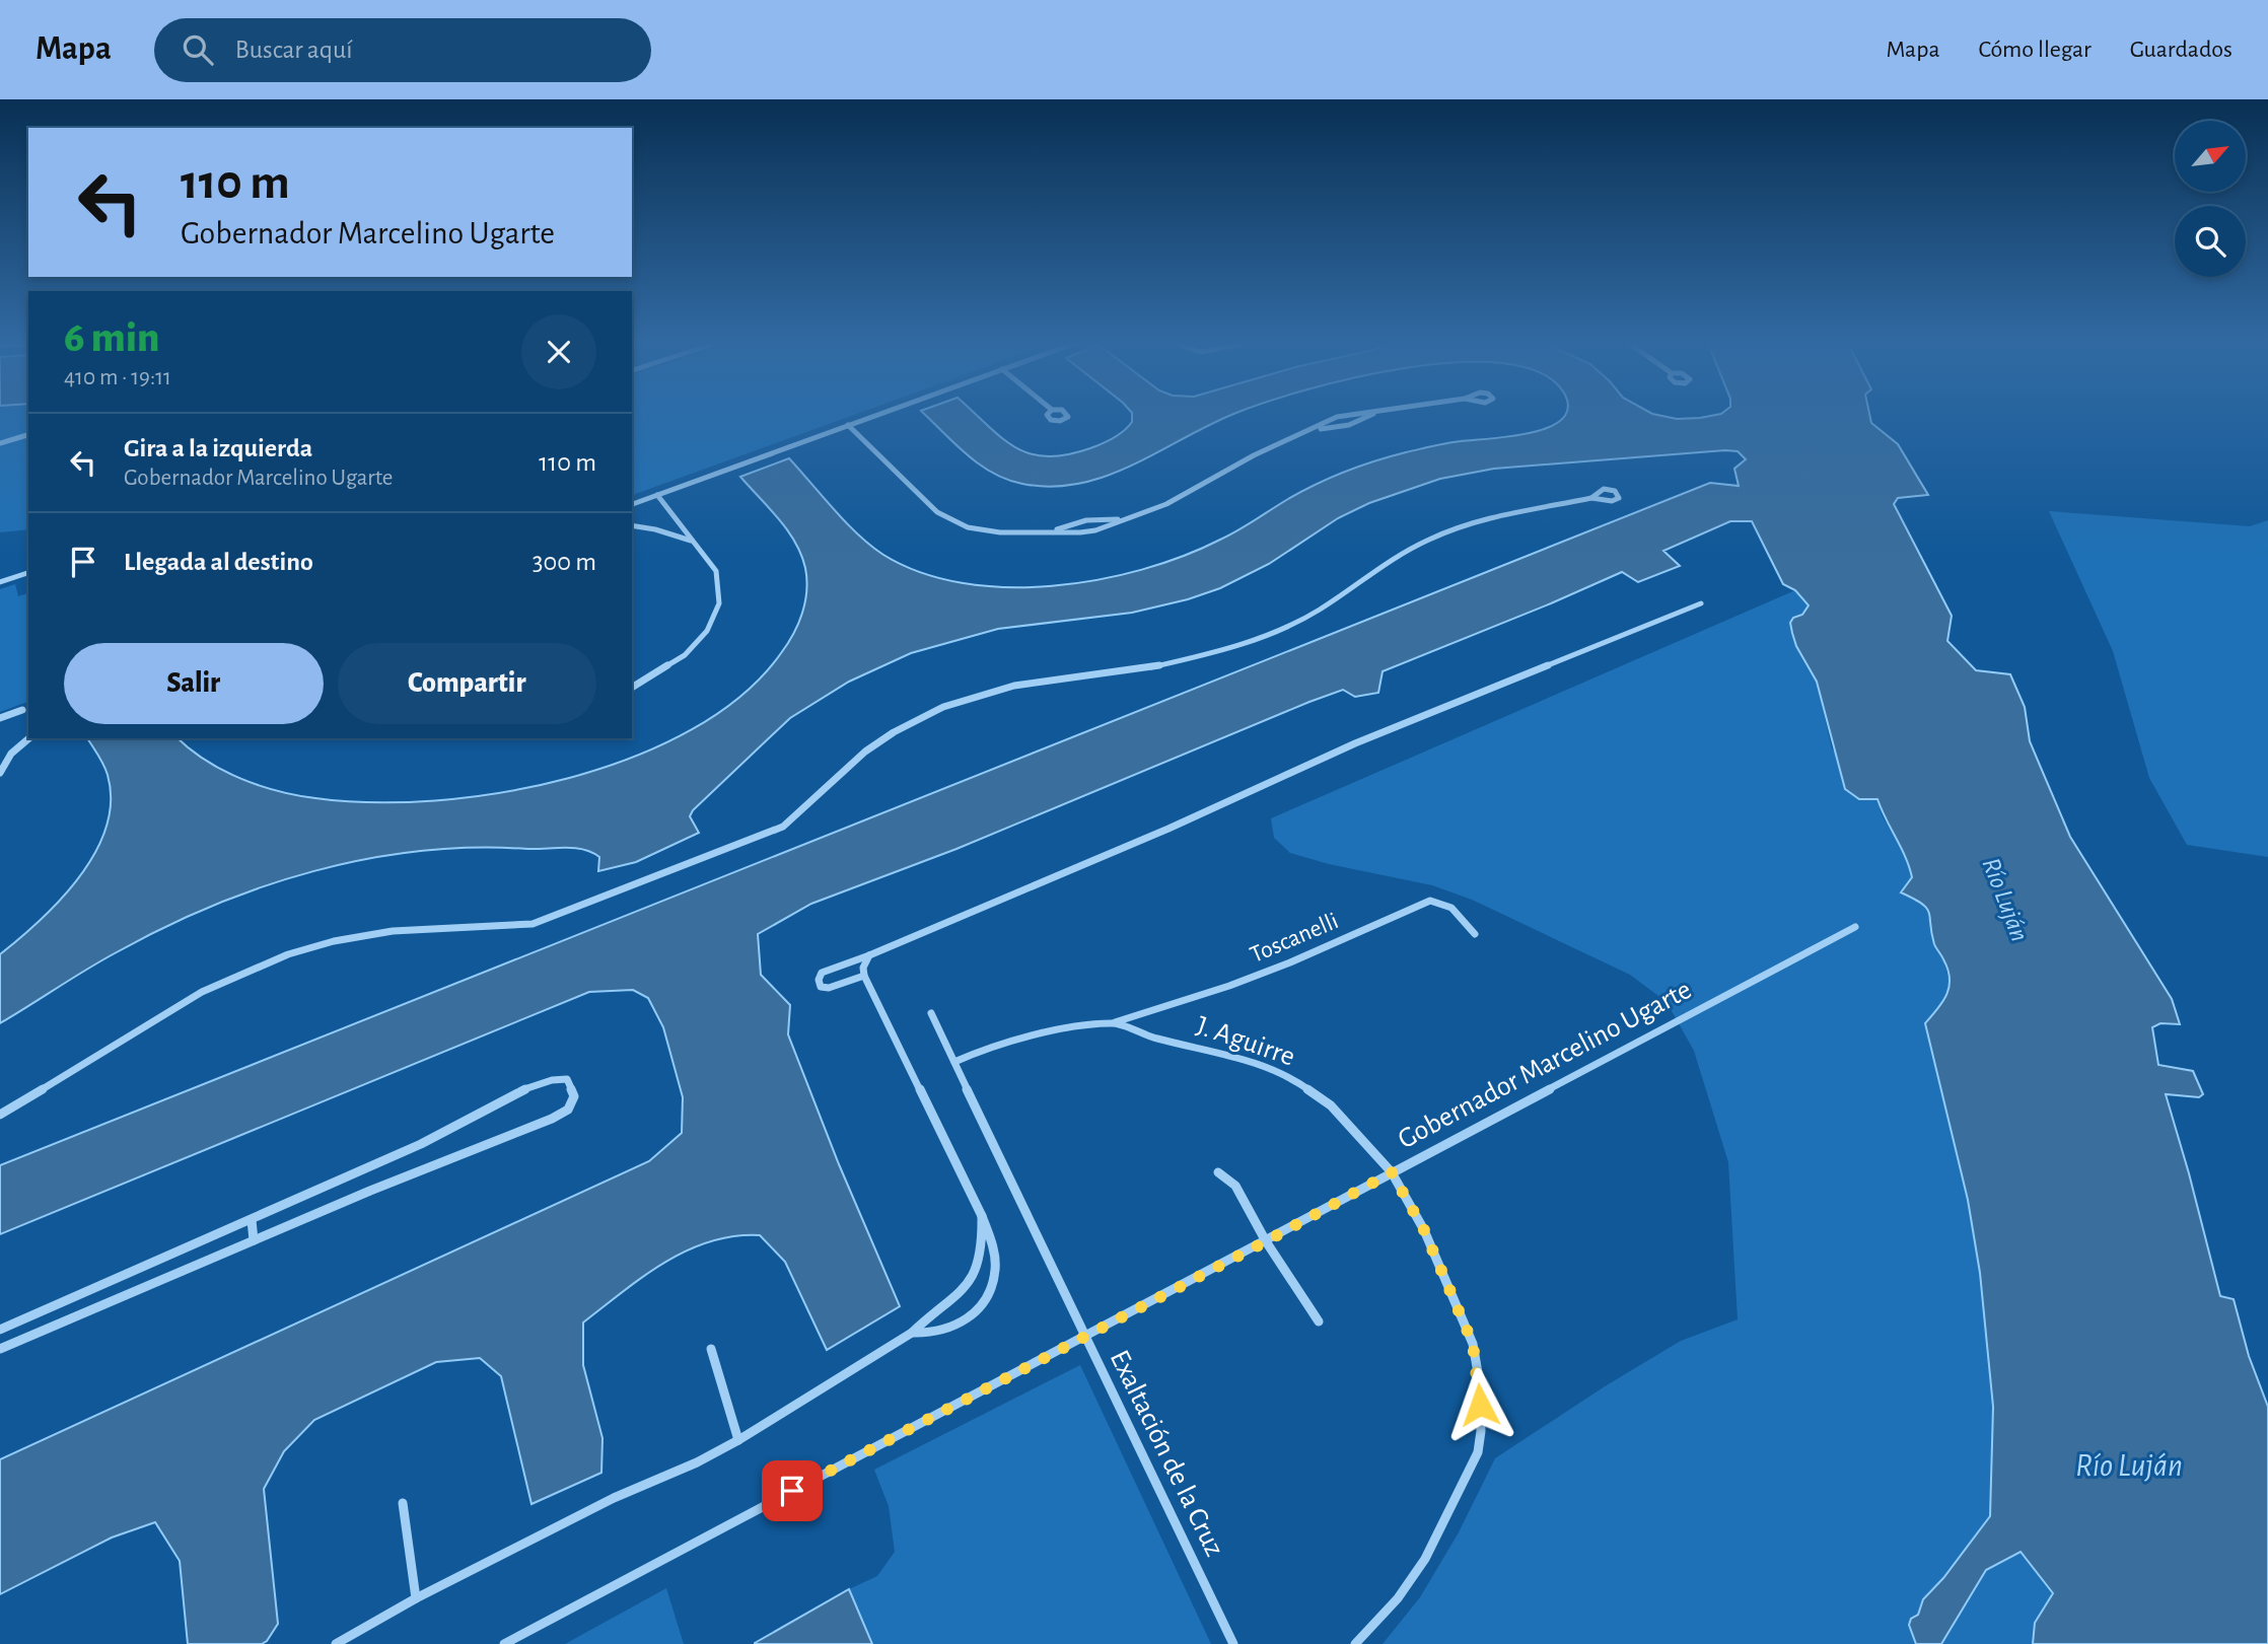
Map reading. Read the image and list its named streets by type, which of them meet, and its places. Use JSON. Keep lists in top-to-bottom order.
{
  "streets": {
    "street": [
      "Toscanelli",
      "J. Aguirre",
      "Gobernador Marcelino Ugarte",
      "Exaltación de la Cruz"
    ]
  },
  "crossings": [
    ["Toscanelli", "J. Aguirre"],
    ["J. Aguirre", "Gobernador Marcelino Ugarte"],
    ["J. Aguirre", "Exaltación de la Cruz"],
    ["Gobernador Marcelino Ugarte", "Exaltación de la Cruz"]
  ],
  "water": ["Río Luján"],
  "north": "top right",
  "page": {
    "header": "Mapa",
    "search": "Buscar aquí",
    "nav": ["Mapa", "Cómo llegar", "Guardados"],
    "turn": ["110 m", "Gobernador Marcelino Ugarte"],
    "heading": ["6 min", "410 m · 19:11"],
    "list": [
      {
        "name": "Gira a la izquierda",
        "note": "Gobernador Marcelino Ugarte",
        "value": "110 m"
      },
      {
        "name": "Llegada al destino",
        "value": "300 m"
      }
    ],
    "buttons": ["Salir", "Compartir"]
  }
}
